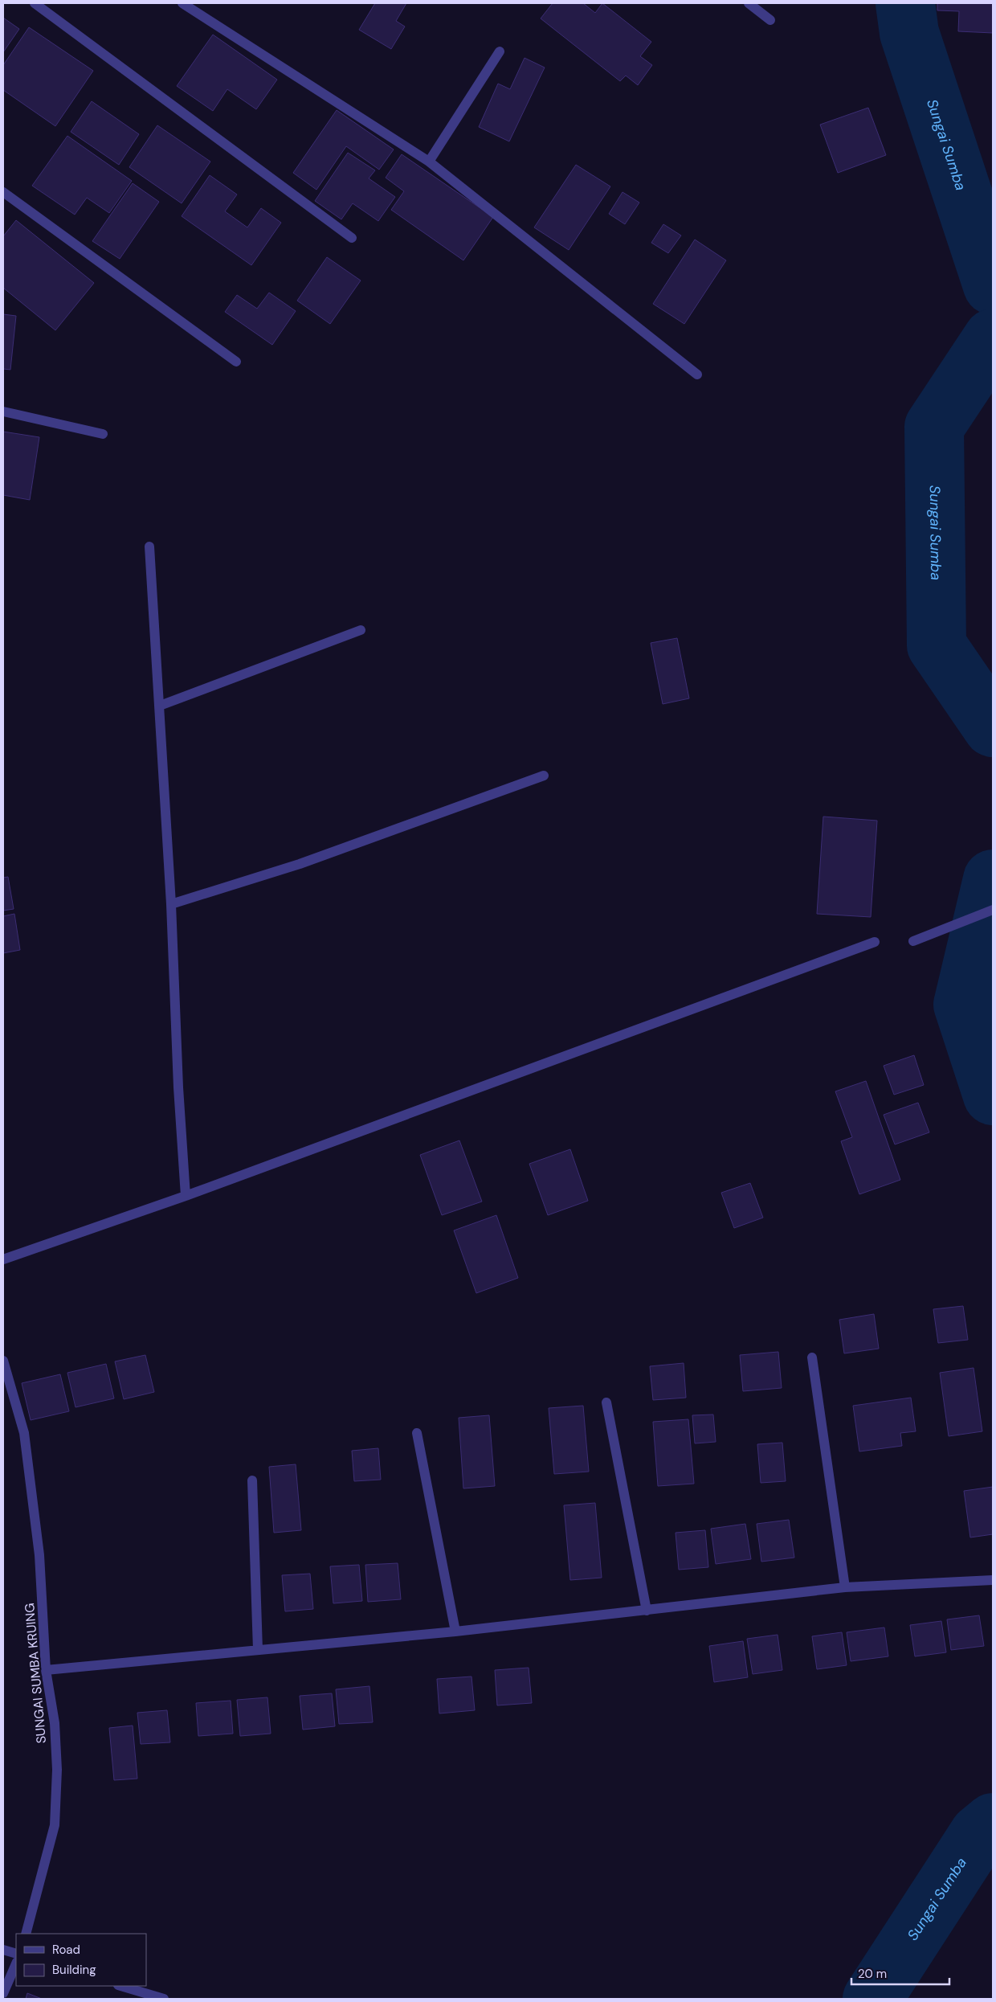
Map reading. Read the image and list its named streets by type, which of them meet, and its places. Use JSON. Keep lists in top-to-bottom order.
{
  "streets": {
    "street": ["SUNGAI SUMBA KRUING"]
  },
  "water": ["Sungai Sumba"],
  "legend": ["Road", "Building"],
  "scale_bar": "20 m"
}
